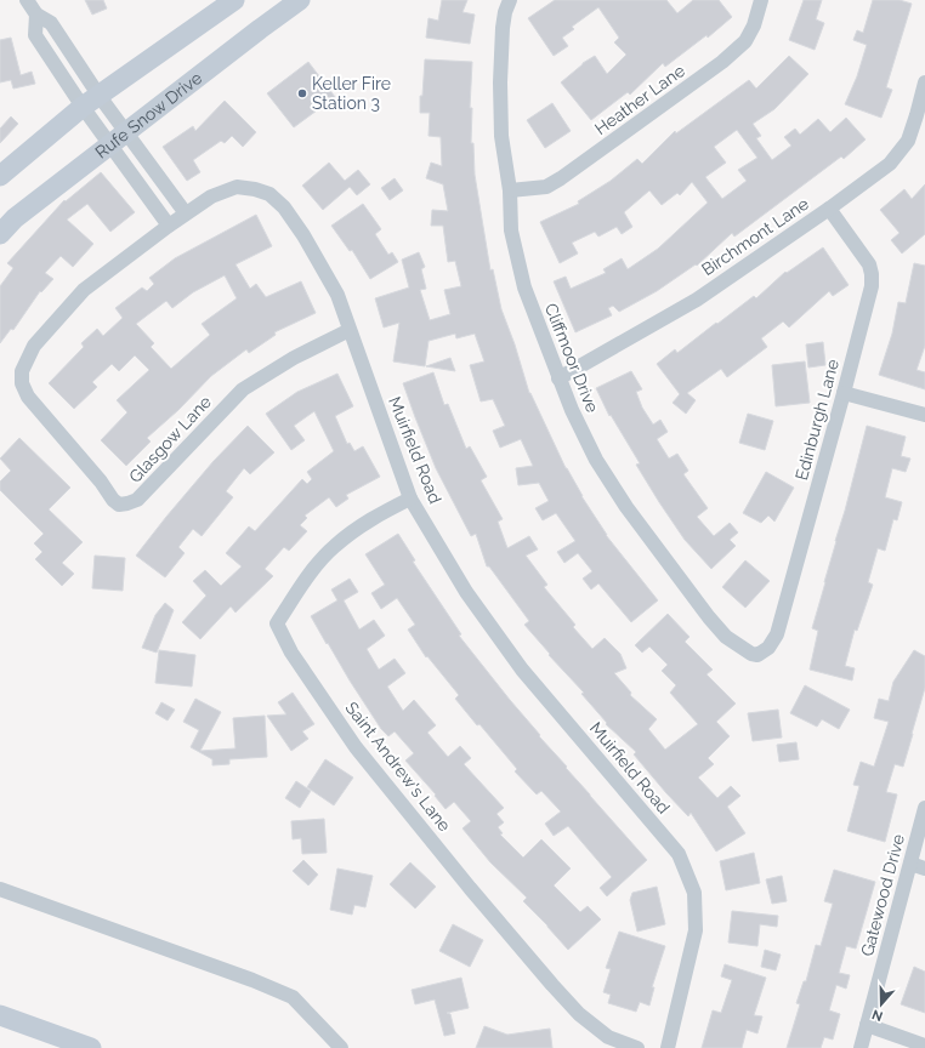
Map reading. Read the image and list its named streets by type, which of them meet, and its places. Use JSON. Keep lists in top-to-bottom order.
{
  "streets": {
    "main road": ["Rufe Snow Drive"],
    "street": [
      "Heather Lane",
      "Birchmont Lane",
      "Cliffmoor Drive",
      "Edinburgh Lane",
      "Glasgow Lane",
      "Muirfield Road",
      "Saint Andrew's Lane",
      "Gatewood Drive"
    ]
  },
  "crossings": [
    ["Heather Lane", "Cliffmoor Drive"],
    ["Birchmont Lane", "Cliffmoor Drive"],
    ["Birchmont Lane", "Edinburgh Lane"],
    ["Cliffmoor Drive", "Edinburgh Lane"],
    ["Glasgow Lane", "Muirfield Road"],
    ["Muirfield Road", "Saint Andrew's Lane"]
  ],
  "places": ["Keller Fire Station 3"],
  "north": "bottom"
}
